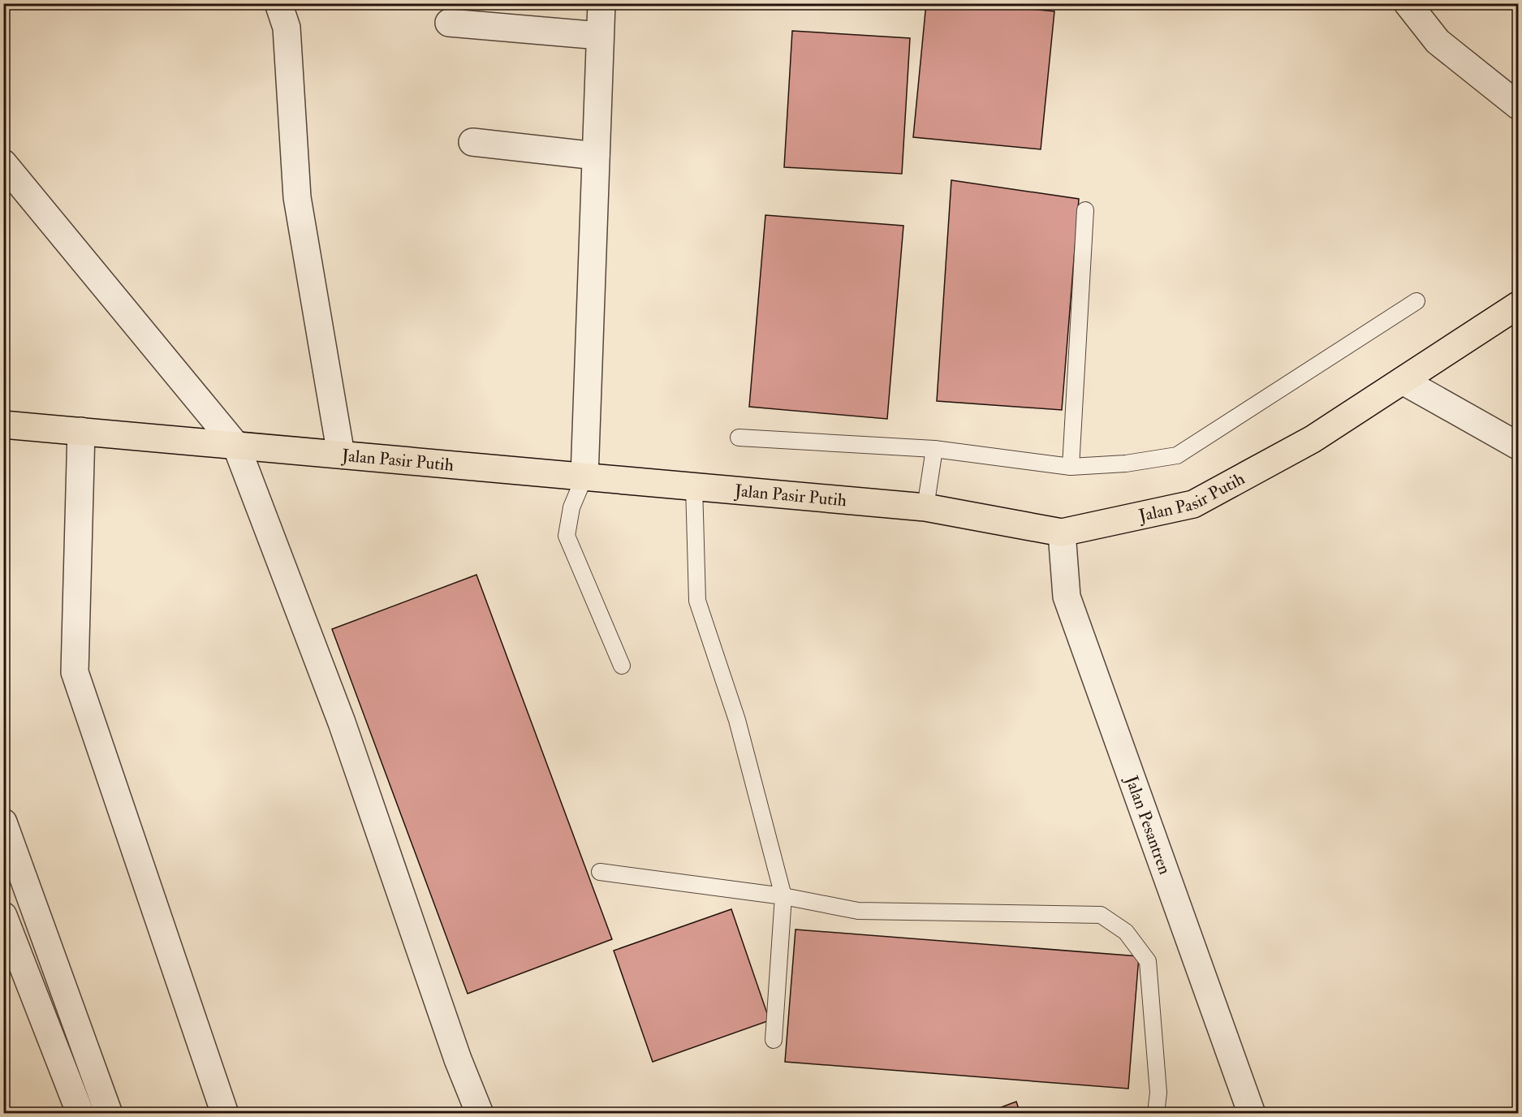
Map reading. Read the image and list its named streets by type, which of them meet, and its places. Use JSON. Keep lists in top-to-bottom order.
{
  "streets": {
    "highway": ["Jalan Pasir Putih"],
    "street": ["Jalan Pesantren"]
  },
  "crossings": [
    ["Jalan Pasir Putih", "Jalan Pesantren"]
  ]
}
